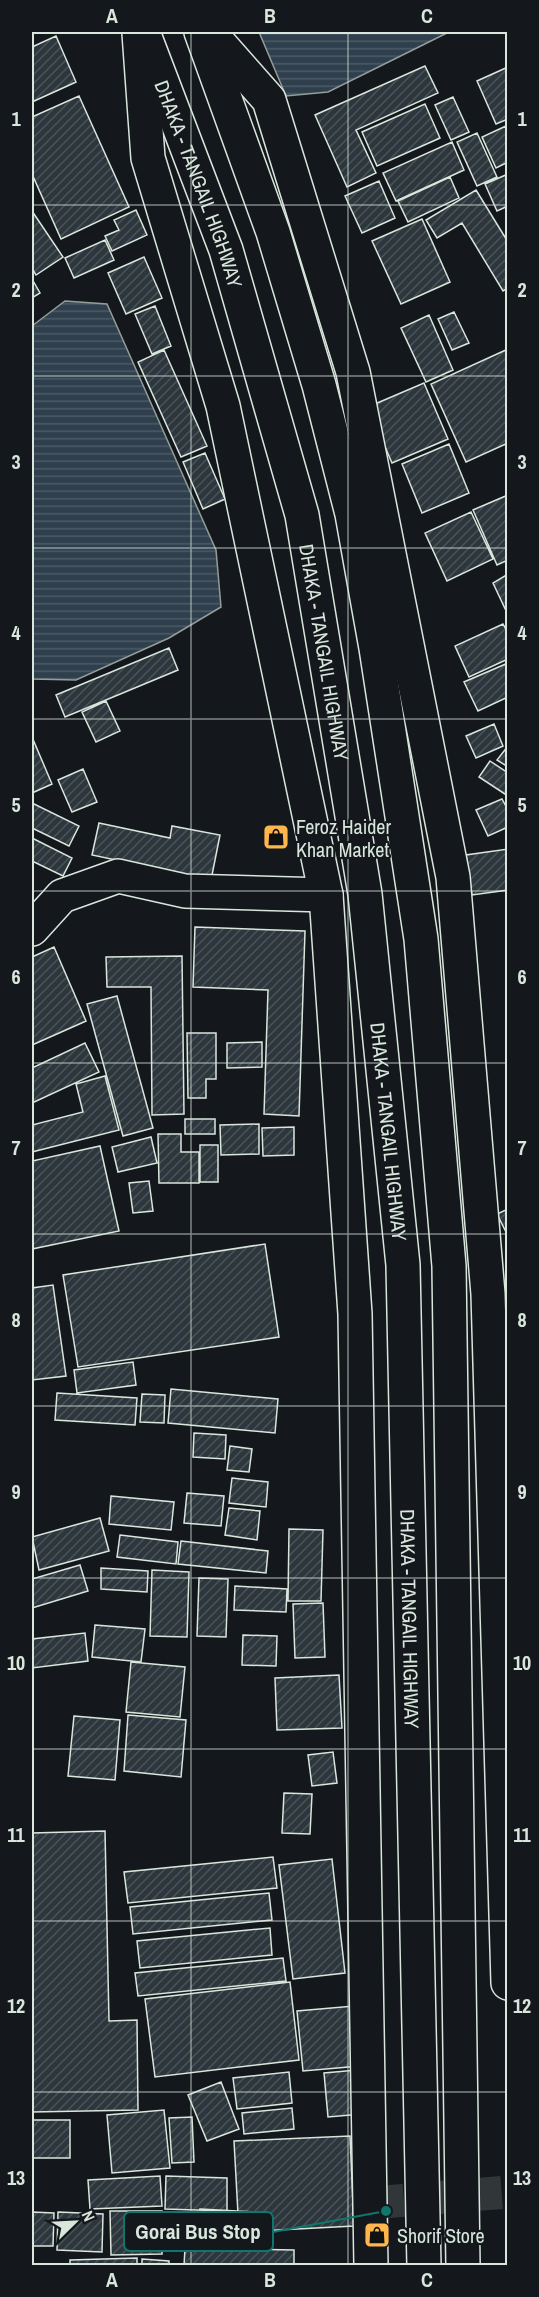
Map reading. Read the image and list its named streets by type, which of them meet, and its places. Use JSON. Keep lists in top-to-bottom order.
{
  "streets": {
    "main road": ["DHAKA - TANGAIL HIGHWAY"]
  },
  "places": {
    "shop": ["Feroz Haider Khan Market", "Shorif Store"],
    "other": ["Gorai Bus Stop"]
  },
  "north": "top right",
  "grid": {
    "columns": ["A", "B", "C"],
    "rows": [
      "1",
      "2",
      "3",
      "4",
      "5",
      "6",
      "7",
      "8",
      "9",
      "10",
      "11",
      "12",
      "13"
    ]
  }
}
